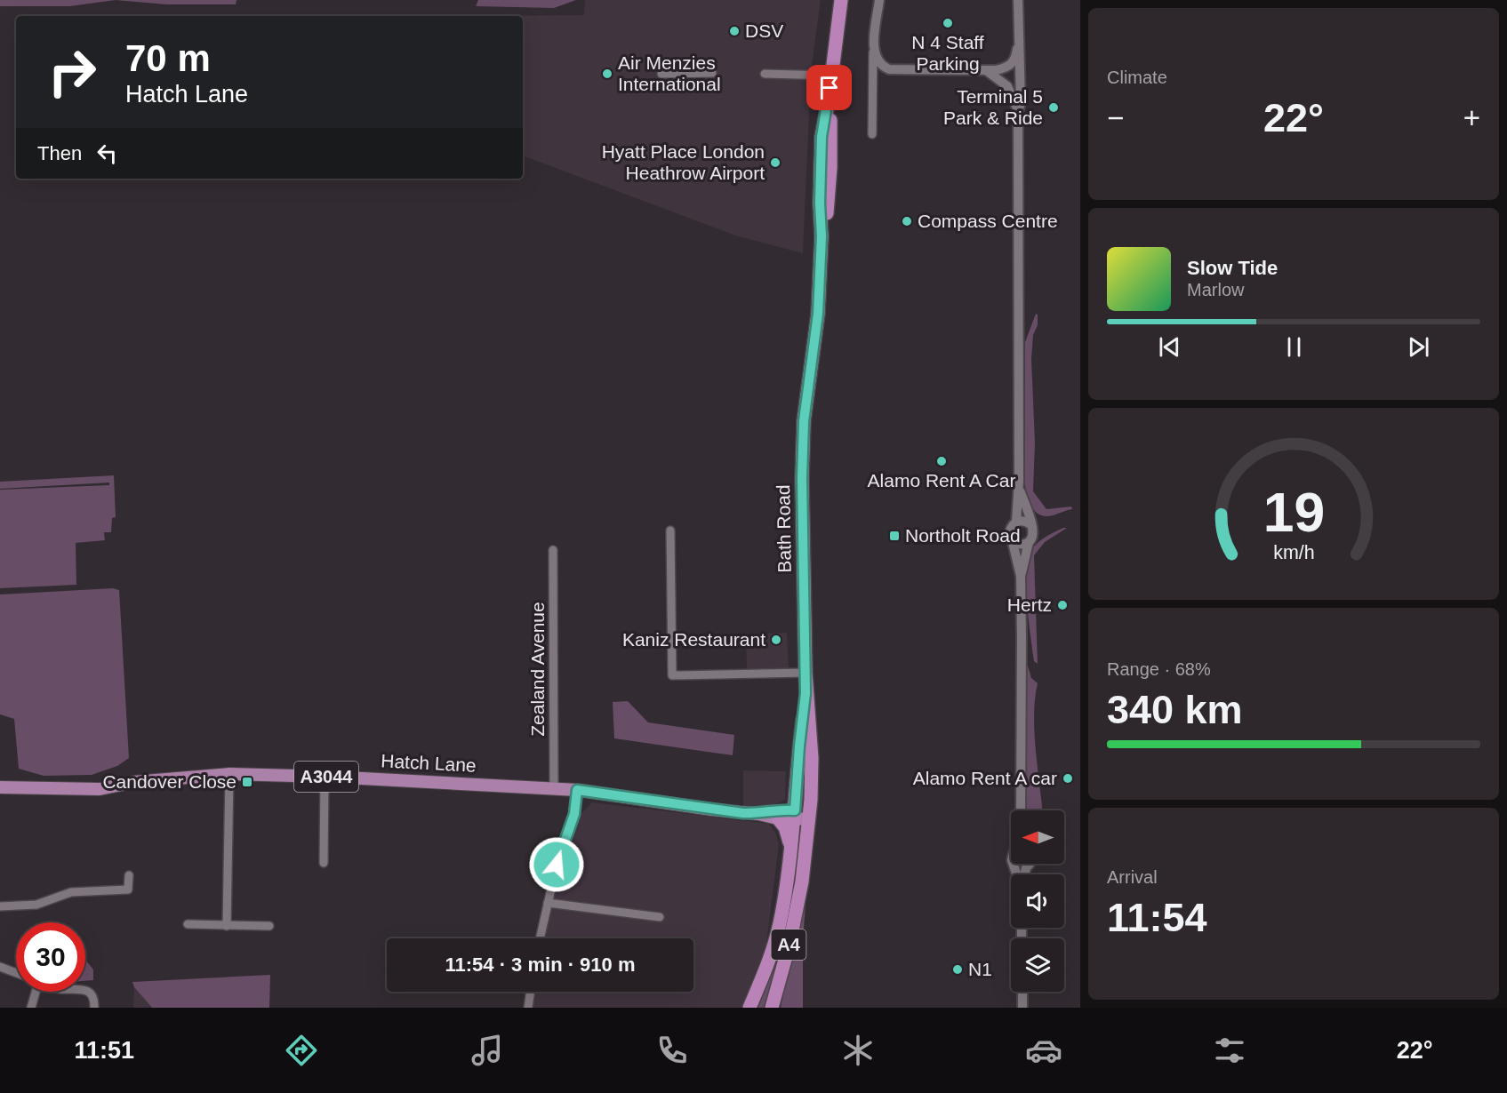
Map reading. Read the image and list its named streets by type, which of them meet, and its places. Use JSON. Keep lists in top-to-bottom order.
{
  "streets": {
    "highway": ["Bath Road", "A4"],
    "main road": ["Hatch Lane", "A3044"],
    "street": ["Zealand Avenue"]
  },
  "crossings": [
    ["Bath Road", "A4"],
    ["Zealand Avenue", "Hatch Lane"],
    ["Hatch Lane", "A4"]
  ],
  "places": {
    "other": [
      "N 4 Staff Parking",
      "DSV",
      "Air Menzies International",
      "Terminal 5 Park & Ride",
      "Hyatt Place London Heathrow Airport",
      "Compass Centre",
      "Alamo Rent A Car",
      "Hertz",
      "Kaniz Restaurant",
      "Alamo Rent A car",
      "N1"
    ],
    "transit": ["Northolt Road", "Candover Close"]
  },
  "north": "left",
  "page": {
    "tile": [
      "Climate",
      ["Range · 68%", "340 km"],
      ["Arrival", "11:54"]
    ],
    "turn": ["70 m", "Hatch Lane"],
    "heat": ["−", "22°", "+"],
    "then": "Then",
    "song": ["Slow Tide", "Marlow"],
    "limit": "30",
    "trip": "11:54 · 3 min · 910 m",
    "tabs": ["11:51", "22°"],
    "gauge": ["19", "km/h"]
  }
}
